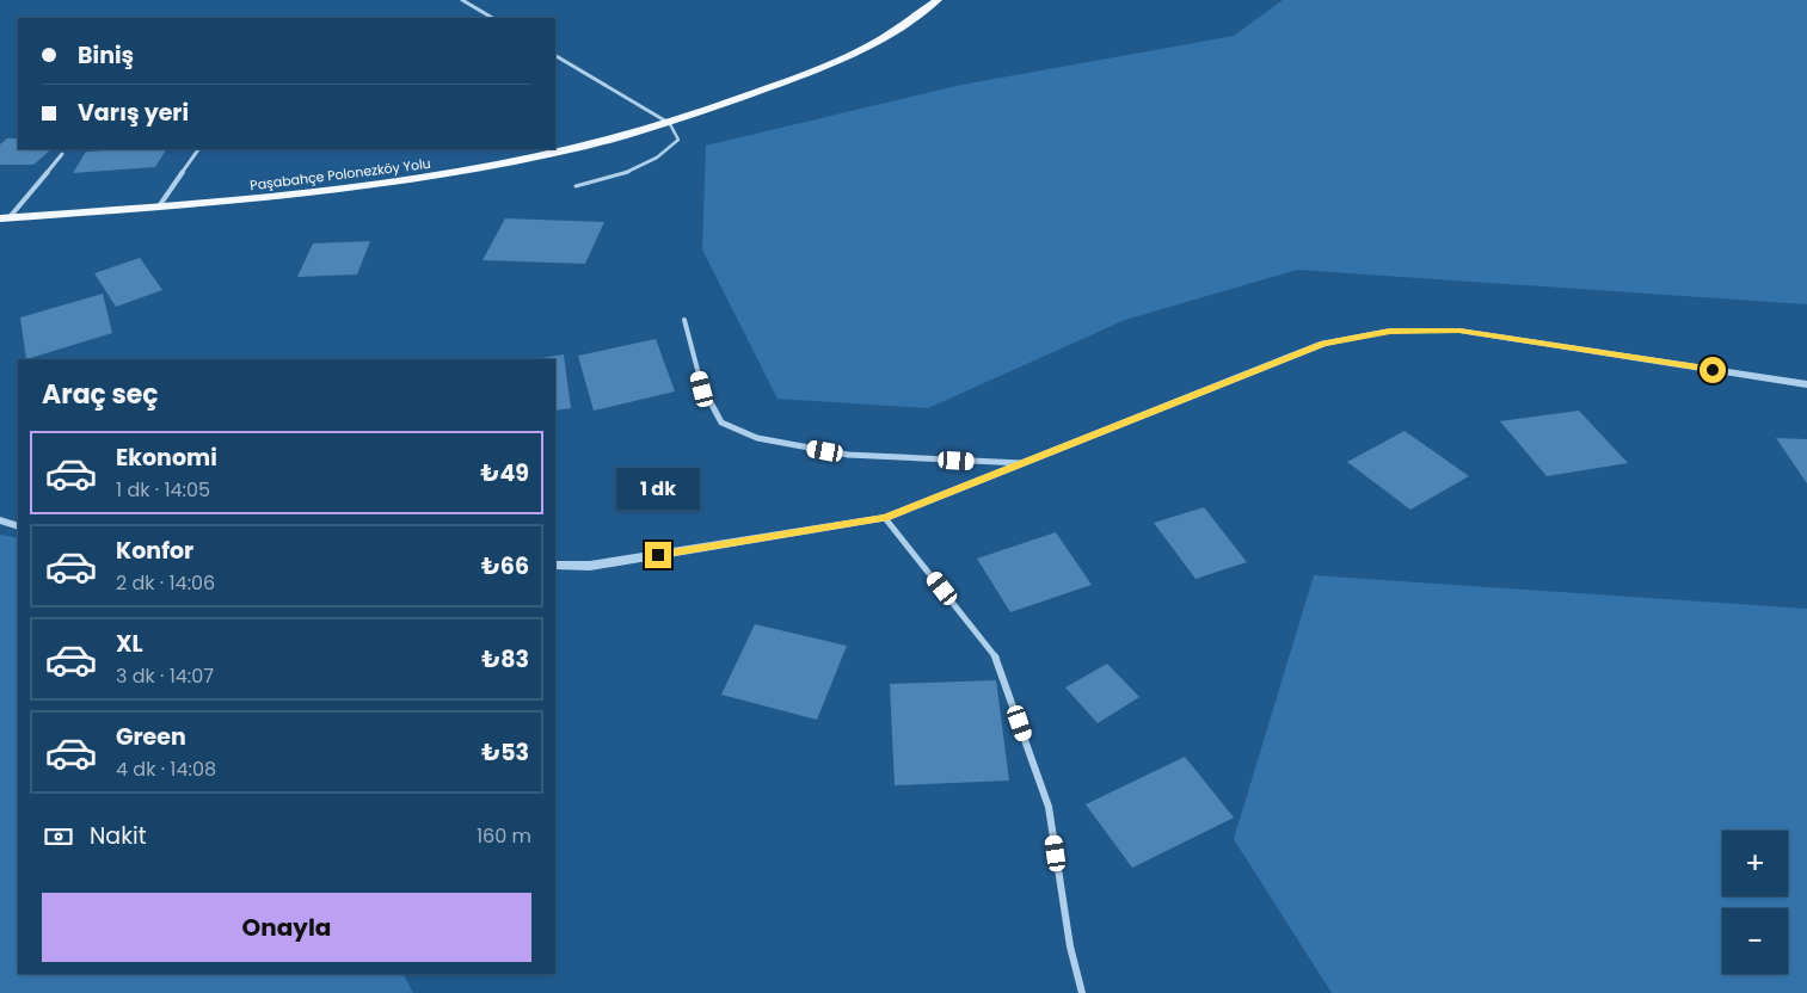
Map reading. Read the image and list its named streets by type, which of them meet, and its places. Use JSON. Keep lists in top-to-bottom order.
{
  "streets": {
    "main road": ["Paşabahçe Polonezköy Yolu"]
  },
  "page": {
    "banner": ["Biniş", "Varış yeri"],
    "heading": "Araç seç",
    "list": [
      {
        "name": "Ekonomi",
        "note": "1 dk · 14:05",
        "value": "₺49"
      },
      {
        "name": "Konfor",
        "note": "2 dk · 14:06",
        "value": "₺66"
      },
      {
        "name": "XL",
        "note": "3 dk · 14:07",
        "value": "₺83"
      },
      {
        "name": "Green",
        "note": "4 dk · 14:08",
        "value": "₺53"
      }
    ],
    "bubble": "1 dk",
    "pay": ["Nakit", "160 m"],
    "map_buttons": ["+", "−"],
    "buttons": "Onayla"
  }
}
